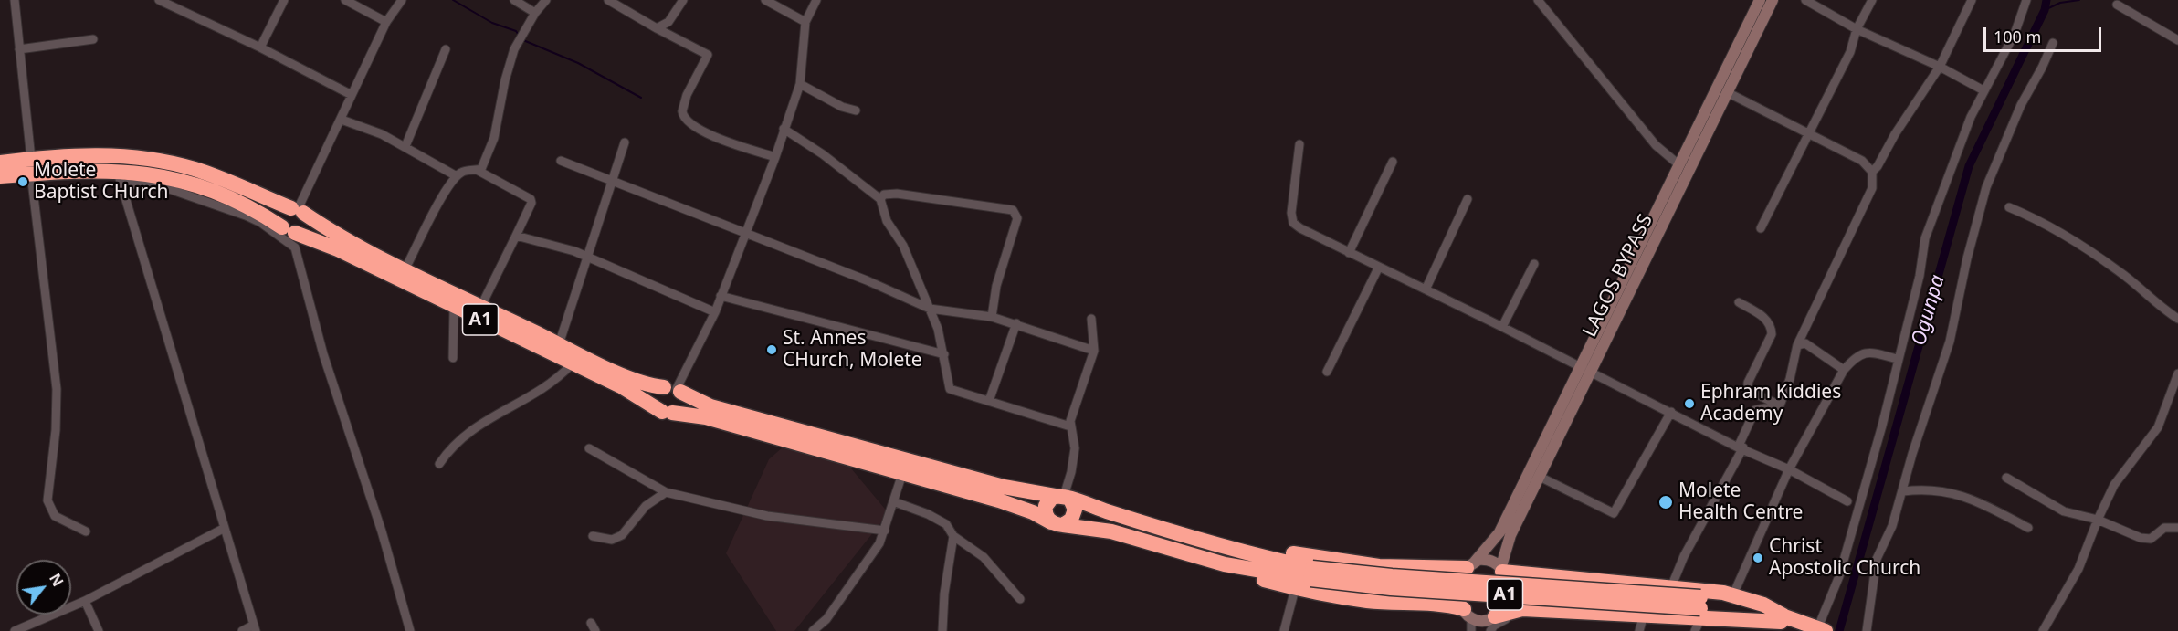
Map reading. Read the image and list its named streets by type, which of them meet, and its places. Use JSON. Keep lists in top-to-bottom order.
{
  "streets": {
    "highway": ["A1"],
    "main road": ["LAGOS BYPASS"]
  },
  "water": ["Ogunpa"],
  "places": [
    "Molete Baptist CHurch",
    "St. Annes CHurch, Molete",
    "Ephram Kiddies Academy",
    "Molete Health Centre",
    "Christ Apostolic Church"
  ],
  "scale_bar": "100 m",
  "north": "top right"
}
